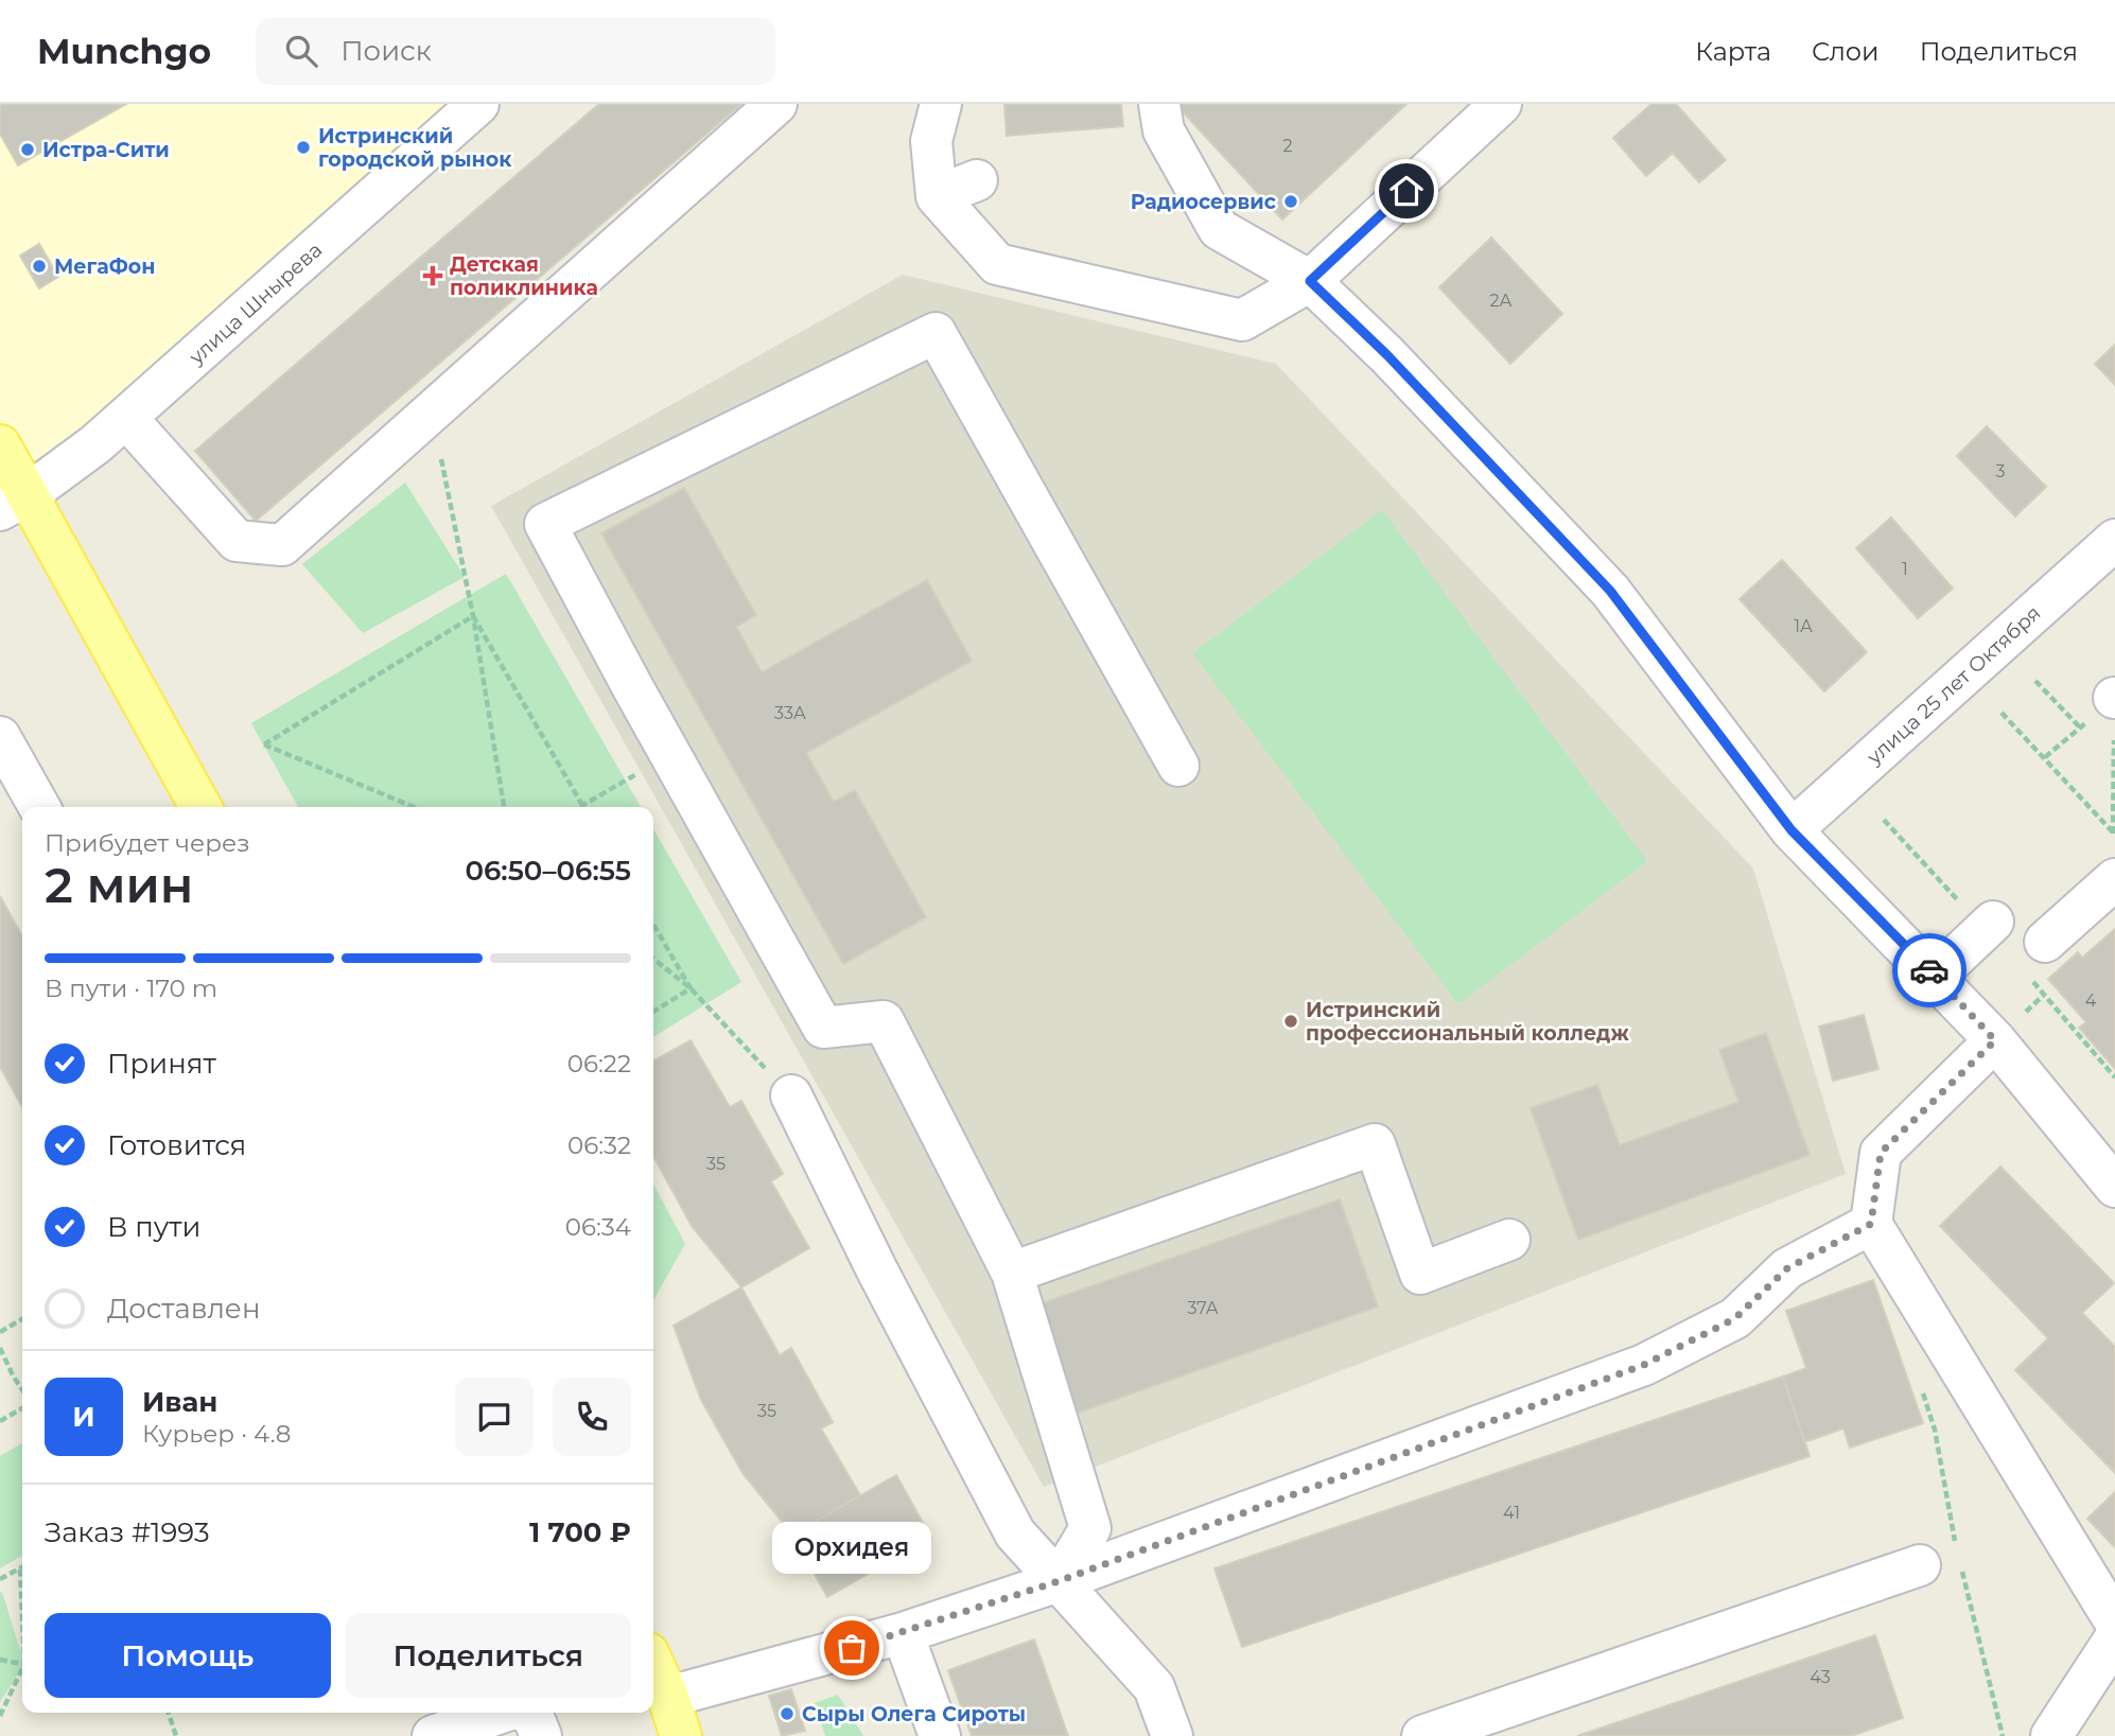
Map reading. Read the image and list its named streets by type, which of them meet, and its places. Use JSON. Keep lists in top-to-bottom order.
{
  "streets": {
    "street": ["улица Шнырева", "улица 25 лет Октября"]
  },
  "places": {
    "other": [
      "Истринский городской рынок",
      "Истра-Сити",
      "Радиосервис",
      "МегаФон",
      "Истринский профессиональный колледж",
      "Орхидея",
      "Сыры Олега Сироты"
    ],
    "health": ["Детская поликлиника"]
  },
  "house_numbers": [
    "2",
    "2А",
    "3",
    "1",
    "1А",
    "33А",
    "4",
    "35",
    "37А",
    "35",
    "41",
    "43"
  ],
  "page": {
    "header": "Munchgo",
    "search": "Поиск",
    "nav": ["Карта", "Слои", "Поделиться"],
    "heading": ["2 мин", "Прибудет через", "06:50–06:55"],
    "panel": [
      "Иван",
      "Курьер · 4.8",
      "Заказ #1993",
      "1 700 ₽"
    ],
    "bar": "В пути · 170 m",
    "list": [
      ["Принят", "06:22"],
      ["Готовится", "06:32"],
      ["В пути", "06:34"],
      "Доставлен"
    ],
    "round": "И",
    "bubble": "Орхидея",
    "buttons": ["Помощь", "Поделиться"]
  }
}
